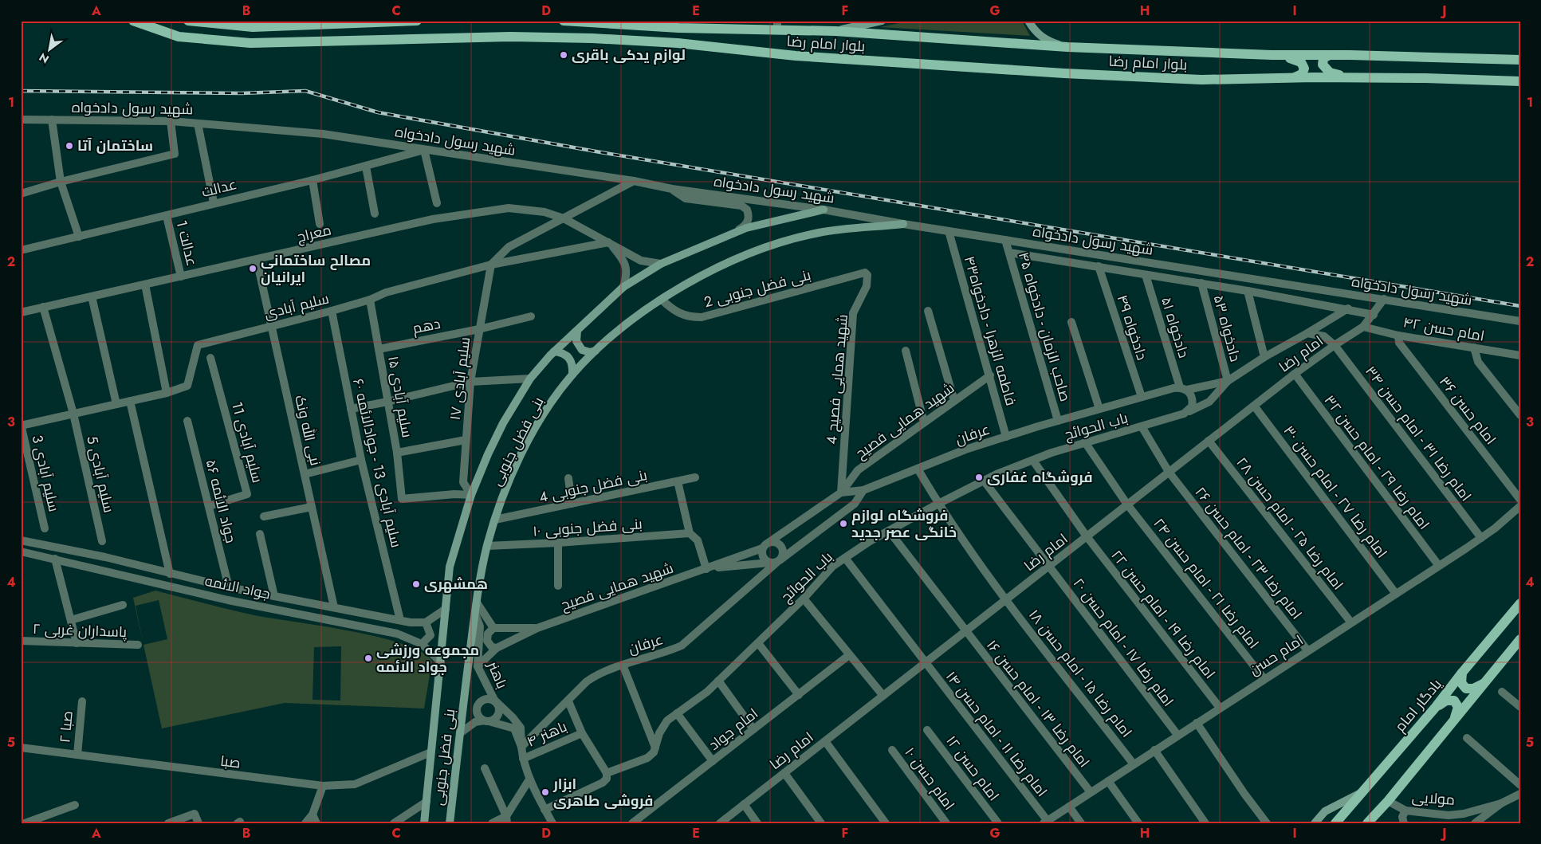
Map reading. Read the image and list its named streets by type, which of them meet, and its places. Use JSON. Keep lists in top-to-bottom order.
{
  "streets": {
    "main road": ["بلوار امام رضا", "بنی فضل جنوبی", "یادگار امام"],
    "street": [
      "شهید رسول دادخواه",
      "عدالت",
      "معراج",
      "عدالت 1",
      "بنی فضل جنوبی 2",
      "سلیم آبادی",
      "دهم",
      "صاحب الزمان - دادخواه ۴۵",
      "دادخواه ۴۹",
      "دادخواه ۵۱",
      "دادخواه ۵۳",
      "امام حسن ۴۲",
      "فاطمه الزهرا - دادخواه۴۳",
      "امام رضا",
      "سلیم آبادی ۱۷",
      "شهید همایی فصیح 4",
      "سلیم آبادی ۱۵",
      "امام حسن ۳۶",
      "شهید همایی فصیح",
      "باب الحوائج",
      "نبی الله ونک",
      "امام رضا ۳۱ - امام حسن ۳۴",
      "عرفان",
      "سلیم آبادی 11",
      "امام رضا ۲۹ - امام حسن ۳۲",
      "سلیم آبادی 13 - جوادالائمه ۶۰",
      "سلیم آبادی 3",
      "سلیم آبادی 5",
      "بنی فضل جنوبی 4",
      "امام رضا ۲۷ - امام حسن ۳۰",
      "جواد الائمه ۵۶",
      "امام رضا ۲۵ - امام حسن ۲۸",
      "بنی فضل جنوبی ۱۰",
      "امام رضا ۲۳ - امام حسن ۲۶",
      "امام رضا ۲۱ - امام حسن ۲۴",
      "جواد الائمه",
      "امام رضا ۱۹ - امام حسن ۲۲",
      "پاسداران غربی ۲",
      "امام رضا ۱۷ - امام حسن ۲۰",
      "امام حسن",
      "امام رضا ۱۵ - امام حسن ۱۸",
      "باهنر",
      "امام رضا ۱۳ - امام حسن ۱۶",
      "صبا ۲",
      "امام جواد",
      "باهنر ۴",
      "امام رضا ۱۱ - امام حسن ۱۴",
      "صبا",
      "امام حسن ۱۲",
      "امام حسن ۱۰",
      "مولایی"
    ]
  },
  "crossings": [
    ["شهید رسول دادخواه", "عدالت"],
    ["شهید رسول دادخواه", "صاحب الزمان - دادخواه ۴۵"],
    ["شهید رسول دادخواه", "فاطمه الزهرا - دادخواه۴۳"],
    ["شهید رسول دادخواه", "امام رضا"],
    ["شهید رسول دادخواه", "بنی فضل جنوبی"],
    ["عدالت", "عدالت 1"],
    ["معراج", "عدالت 1"],
    ["معراج", "سلیم آبادی"],
    ["معراج", "نبی الله ونک"],
    ["معراج", "بنی فضل جنوبی"],
    ["معراج", "سلیم آبادی 5"],
    ["بنی فضل جنوبی 2", "شهید همایی فصیح 4"],
    ["بنی فضل جنوبی 2", "بنی فضل جنوبی"],
    ["سلیم آبادی", "سلیم آبادی ۱۷"],
    ["سلیم آبادی", "سلیم آبادی ۱۵"],
    ["سلیم آبادی", "نبی الله ونک"],
    ["سلیم آبادی", "سلیم آبادی 13 - جوادالائمه ۶۰"],
    ["سلیم آبادی", "سلیم آبادی 3"],
    ["سلیم آبادی", "سلیم آبادی 5"],
    ["دهم", "سلیم آبادی ۱۷"],
    ["دهم", "سلیم آبادی ۱۵"],
    ["صاحب الزمان - دادخواه ۴۵", "عرفان"],
    ["دادخواه ۴۹", "عرفان"],
    ["دادخواه ۵۱", "عرفان"],
    ["دادخواه ۵۳", "باب الحوائج"],
    ["دادخواه ۵۳", "عرفان"],
    ["امام حسن ۴۲", "امام رضا"],
    ["امام حسن ۴۲", "امام حسن ۳۶"],
    ["فاطمه الزهرا - دادخواه۴۳", "شهید همایی فصیح"],
    ["فاطمه الزهرا - دادخواه۴۳", "عرفان"],
    ["امام رضا", "امام رضا ۳۱ - امام حسن ۳۴"],
    ["امام رضا", "امام رضا ۲۹ - امام حسن ۳۲"],
    ["امام رضا", "امام رضا ۲۷ - امام حسن ۳۰"],
    ["امام رضا", "امام رضا ۲۵ - امام حسن ۲۸"],
    ["امام رضا", "امام رضا ۲۳ - امام حسن ۲۶"],
    ["امام رضا", "امام رضا ۲۱ - امام حسن ۲۴"],
    ["امام رضا", "امام رضا ۱۹ - امام حسن ۲۲"],
    ["امام رضا", "امام رضا ۱۷ - امام حسن ۲۰"],
    ["امام رضا", "امام رضا ۱۵ - امام حسن ۱۸"],
    ["امام رضا", "امام رضا ۱۳ - امام حسن ۱۶"],
    ["امام رضا", "امام رضا ۱۱ - امام حسن ۱۴"],
    ["سلیم آبادی ۱۷", "سلیم آبادی ۱۵"],
    ["سلیم آبادی ۱۷", "بنی فضل جنوبی"],
    ["شهید همایی فصیح 4", "شهید همایی فصیح"],
    ["سلیم آبادی ۱۵", "بنی فضل جنوبی"],
    ["شهید همایی فصیح", "عرفان"],
    ["شهید همایی فصیح", "باهنر"],
    ["باب الحوائج", "عرفان"],
    ["باب الحوائج", "امام رضا ۲۳ - امام حسن ۲۶"],
    ["باب الحوائج", "امام رضا ۲۱ - امام حسن ۲۴"],
    ["باب الحوائج", "امام رضا ۱۹ - امام حسن ۲۲"],
    ["باب الحوائج", "امام رضا ۱۷ - امام حسن ۲۰"],
    ["باب الحوائج", "امام رضا ۱۵ - امام حسن ۱۸"],
    ["باب الحوائج", "باهنر"],
    ["باب الحوائج", "امام رضا ۱۳ - امام حسن ۱۶"],
    ["باب الحوائج", "امام رضا ۱۱ - امام حسن ۱۴"],
    ["نبی الله ونک", "جواد الائمه"],
    ["امام رضا ۳۱ - امام حسن ۳۴", "امام حسن"],
    ["عرفان", "امام رضا ۱۵ - امام حسن ۱۸"],
    ["عرفان", "باهنر"],
    ["بنی فضل جنوبی", "بنی فضل جنوبی 4"],
    ["بنی فضل جنوبی", "بنی فضل جنوبی ۱۰"],
    ["بنی فضل جنوبی", "جواد الائمه"],
    ["بنی فضل جنوبی", "باهنر"],
    ["بنی فضل جنوبی", "صبا"],
    ["سلیم آبادی 11", "جواد الائمه ۵۶"],
    ["امام رضا ۲۹ - امام حسن ۳۲", "امام حسن"],
    ["سلیم آبادی 13 - جوادالائمه ۶۰", "جواد الائمه"],
    ["امام رضا ۲۷ - امام حسن ۳۰", "امام حسن"],
    ["جواد الائمه ۵۶", "جواد الائمه"],
    ["امام رضا ۲۵ - امام حسن ۲۸", "امام حسن"],
    ["امام رضا ۲۳ - امام حسن ۲۶", "امام حسن"],
    ["امام رضا ۲۱ - امام حسن ۲۴", "امام حسن"],
    ["امام رضا ۱۹ - امام حسن ۲۲", "امام حسن"],
    ["امام رضا ۱۷ - امام حسن ۲۰", "امام حسن"],
    ["امام حسن", "امام رضا ۱۵ - امام حسن ۱۸"],
    ["امام حسن", "امام رضا ۱۳ - امام حسن ۱۶"],
    ["امام حسن", "امام رضا ۱۱ - امام حسن ۱۴"],
    ["باهنر", "باهنر ۴"],
    ["صبا ۲", "صبا"]
  ],
  "places": [
    "لوازم یدکی باقری",
    "ساختمان آتا",
    "مصالح ساختمانی ایرانیان",
    "فروشگاه غفاری",
    "فروشگاه لوازم خانگی عصر جدید",
    "همشهری",
    "مجموعه ورزشی جواد الائمه",
    "ابزار فروشی طاهری"
  ],
  "north": "bottom left",
  "grid": {
    "columns": [
      "A",
      "B",
      "C",
      "D",
      "E",
      "F",
      "G",
      "H",
      "I",
      "J"
    ],
    "rows": [
      "1",
      "2",
      "3",
      "4",
      "5"
    ]
  }
}
